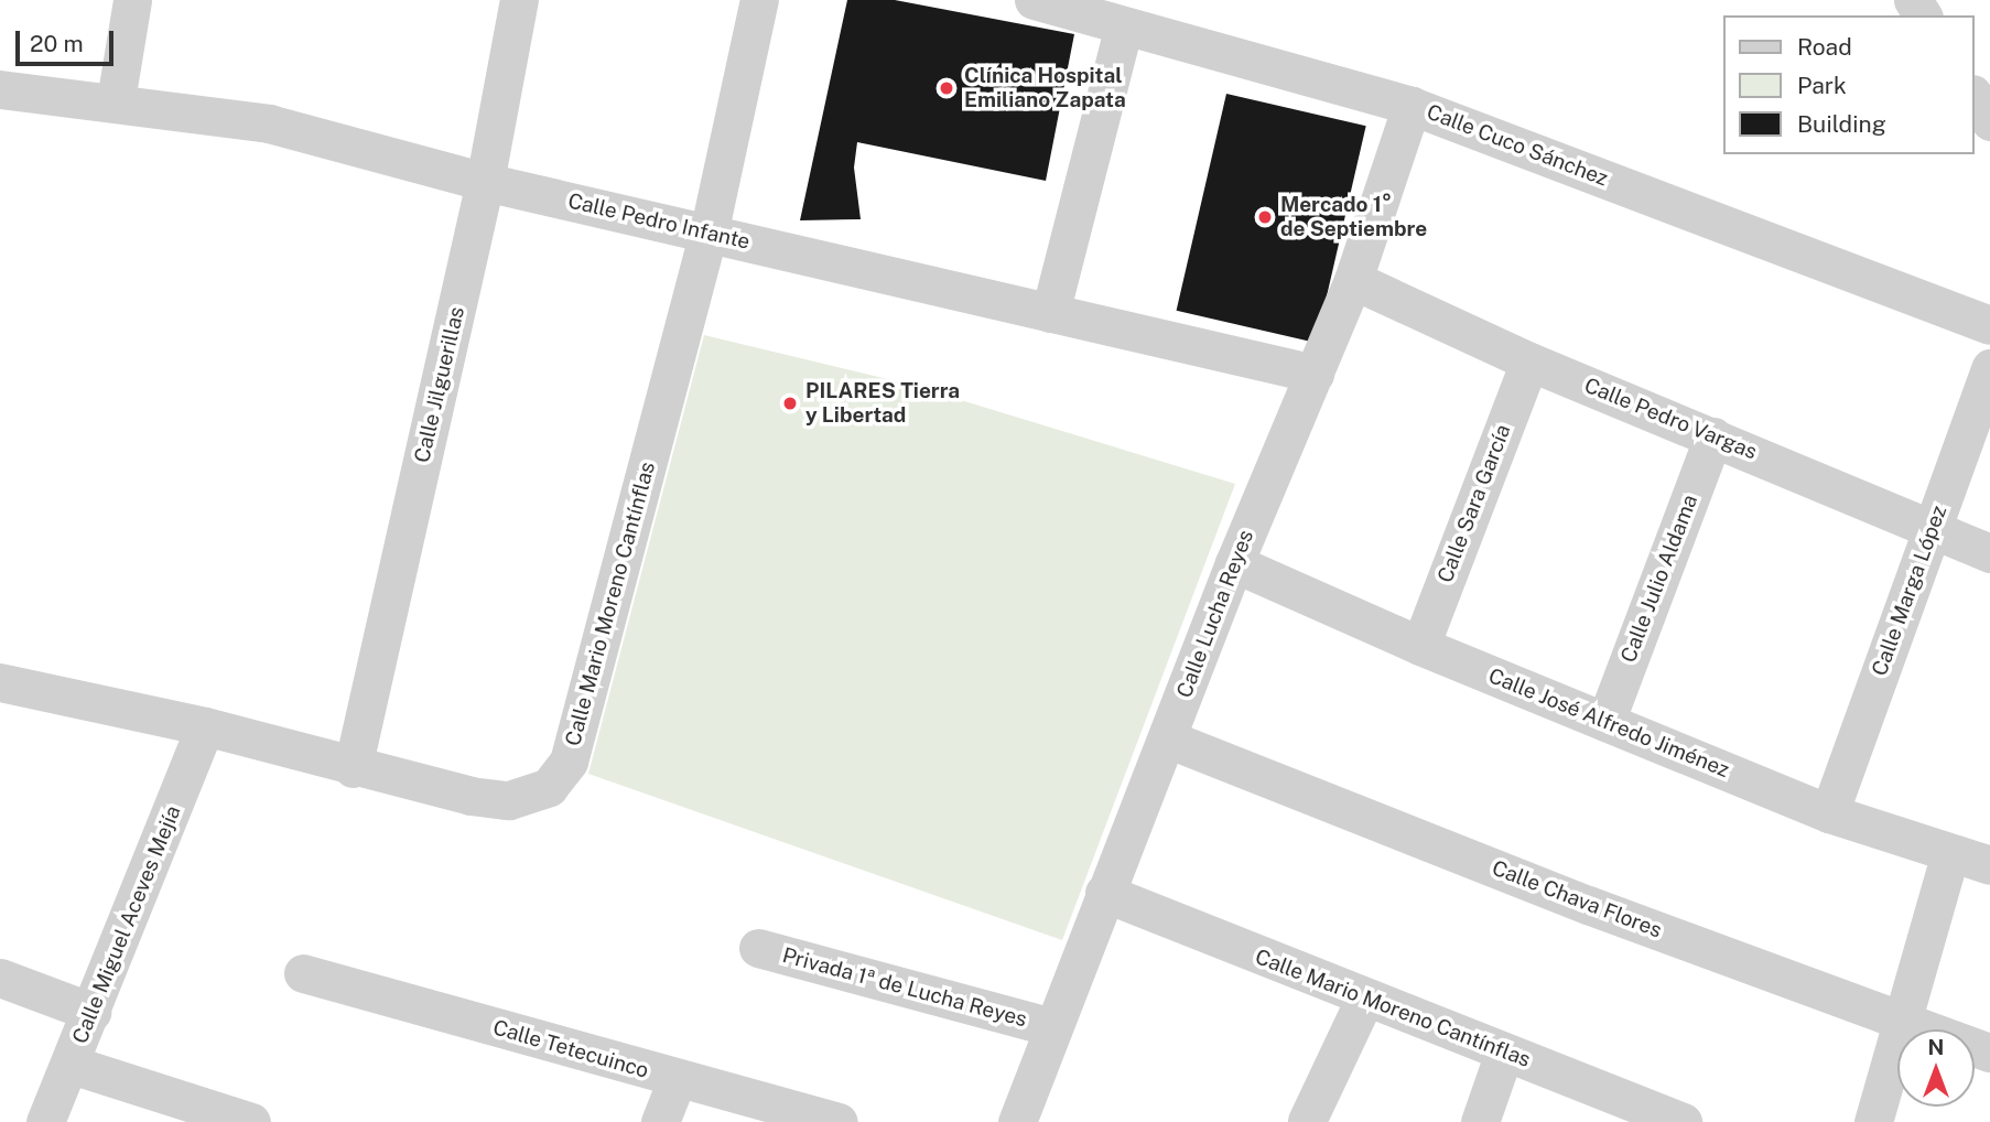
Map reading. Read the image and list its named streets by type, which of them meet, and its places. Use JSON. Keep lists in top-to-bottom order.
{
  "streets": {
    "street": [
      "Calle Cuco Sánchez",
      "Calle Pedro Infante",
      "Calle Jilguerillas",
      "Calle Pedro Vargas",
      "Calle Sara García",
      "Calle Julio Aldama",
      "Calle Marga López",
      "Calle Mario Moreno Cantínflas",
      "Calle Lucha Reyes",
      "Calle José Alfredo Jiménez",
      "Calle Chava Flores",
      "Calle Miguel Aceves Mejía",
      "Privada 1ª de Lucha Reyes",
      "Calle Tetecuinco"
    ]
  },
  "crossings": [
    ["Calle Cuco Sánchez", "Calle Lucha Reyes"],
    ["Calle Pedro Infante", "Calle Jilguerillas"],
    ["Calle Pedro Infante", "Calle Mario Moreno Cantínflas"],
    ["Calle Pedro Infante", "Calle Lucha Reyes"],
    ["Calle Jilguerillas", "Calle Mario Moreno Cantínflas"],
    ["Calle Pedro Vargas", "Calle Sara García"],
    ["Calle Pedro Vargas", "Calle Julio Aldama"],
    ["Calle Pedro Vargas", "Calle Marga López"],
    ["Calle Pedro Vargas", "Calle Lucha Reyes"],
    ["Calle Sara García", "Calle José Alfredo Jiménez"],
    ["Calle Julio Aldama", "Calle José Alfredo Jiménez"],
    ["Calle Marga López", "Calle José Alfredo Jiménez"],
    ["Calle Mario Moreno Cantínflas", "Calle Lucha Reyes"],
    ["Calle Mario Moreno Cantínflas", "Calle Miguel Aceves Mejía"],
    ["Calle Lucha Reyes", "Calle José Alfredo Jiménez"],
    ["Calle Lucha Reyes", "Calle Chava Flores"],
    ["Calle Lucha Reyes", "Privada 1ª de Lucha Reyes"]
  ],
  "places": ["Clínica Hospital Emiliano Zapata", "Mercado 1° de Septiembre", "PILARES Tierra y Libertad"],
  "legend": ["Road", "Park", "Building"],
  "scale_bar": "20 m",
  "north": "top"
}
